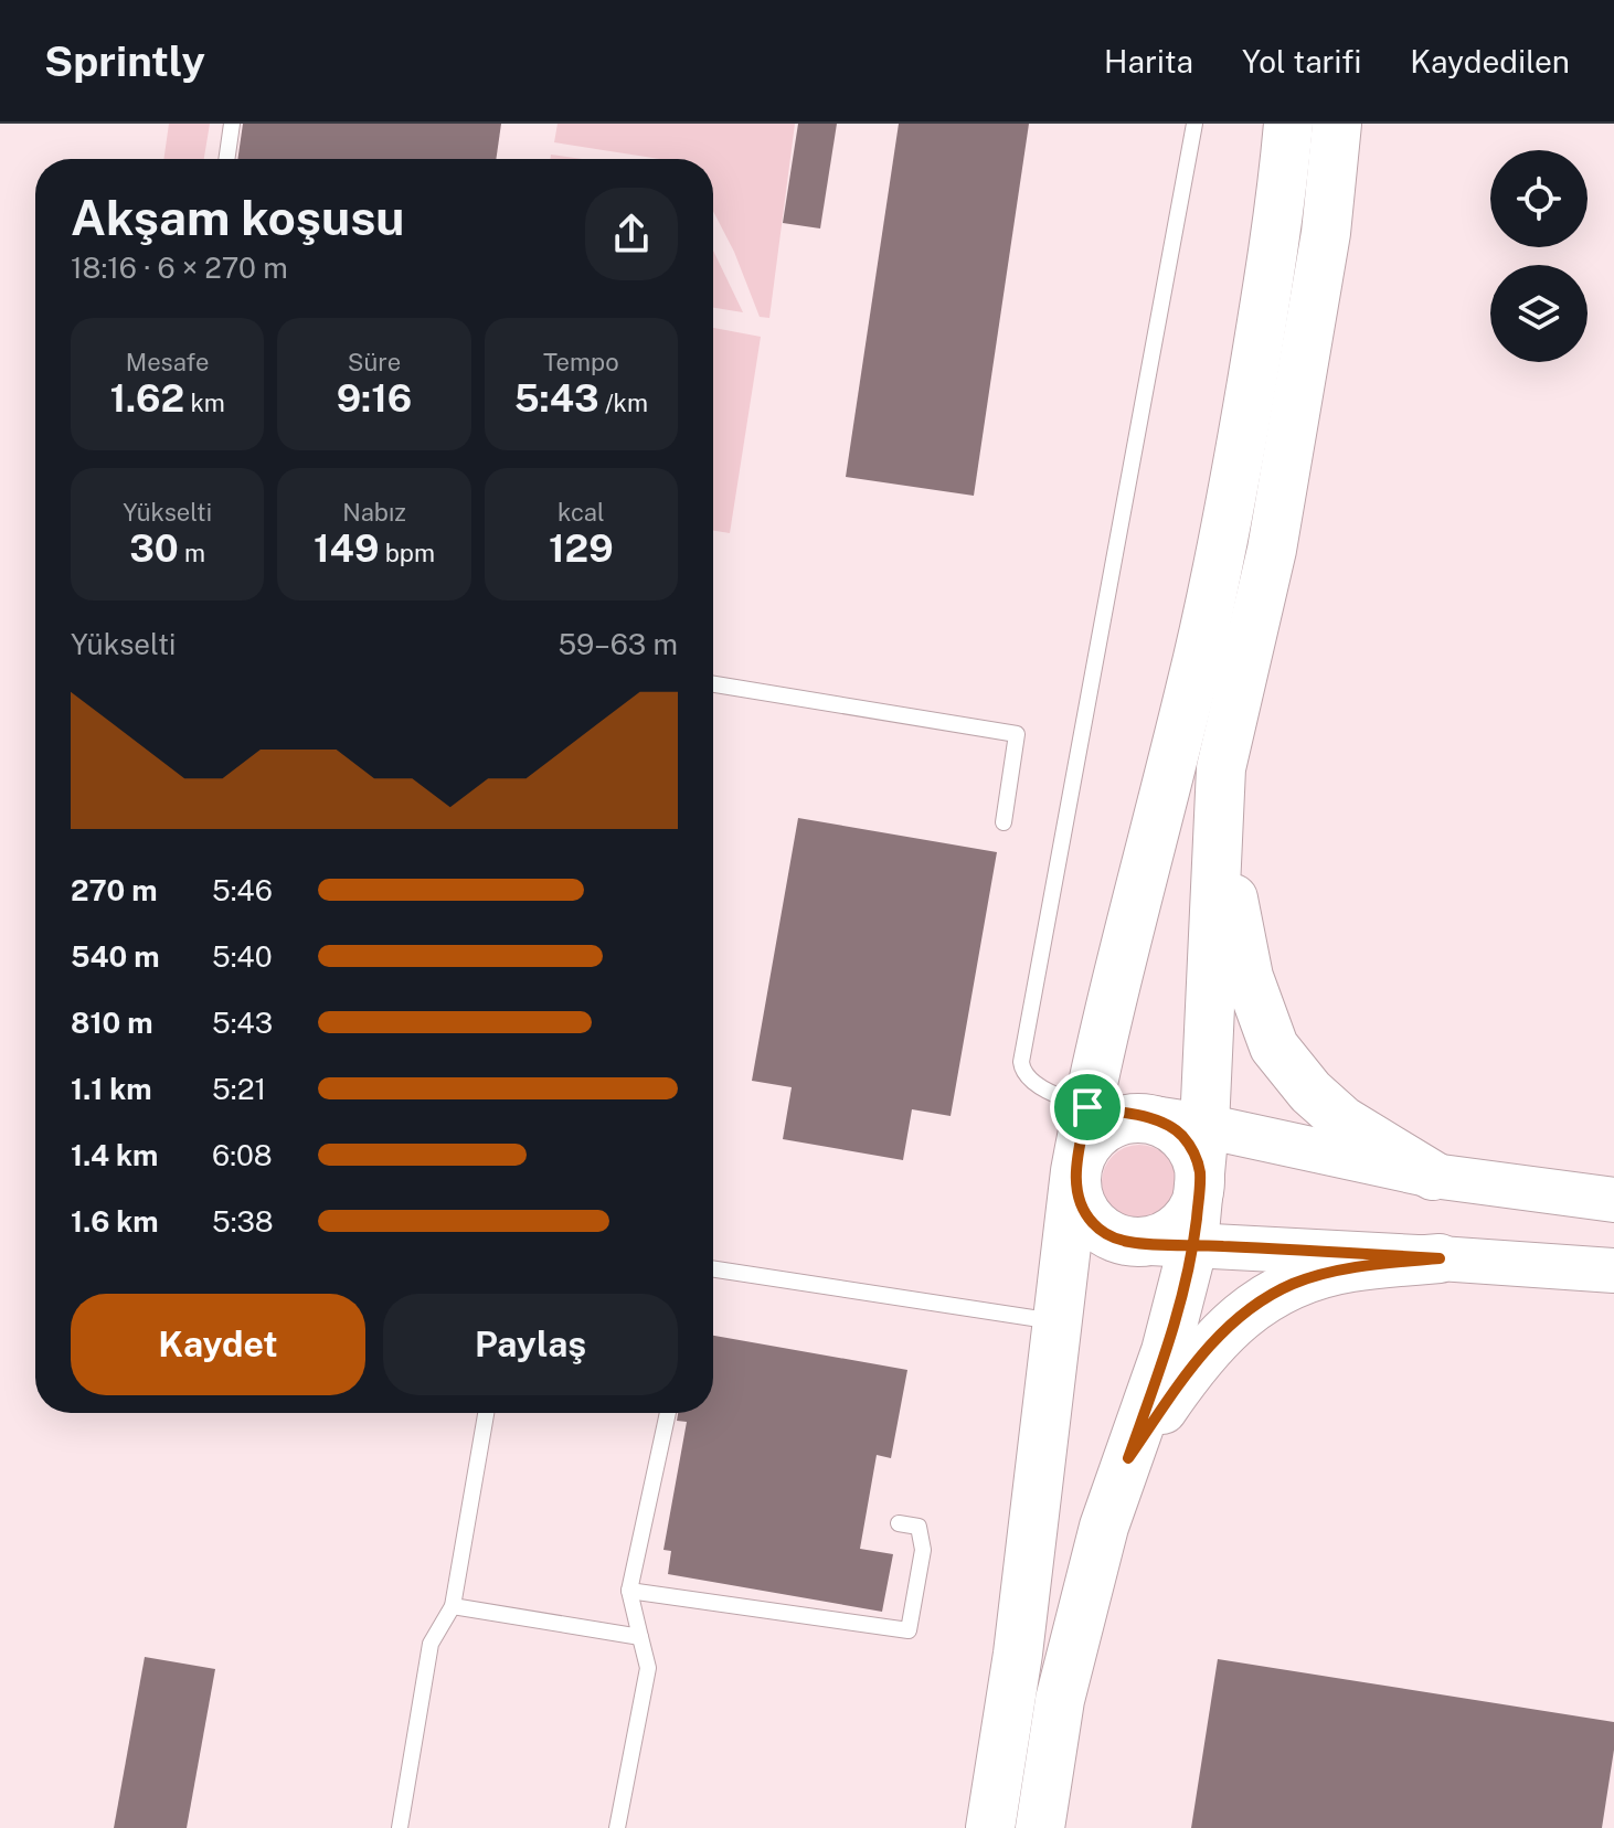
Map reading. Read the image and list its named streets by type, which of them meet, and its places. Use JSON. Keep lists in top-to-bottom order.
{
  "page": {
    "header": "Sprintly",
    "nav": ["Harita", "Yol tarifi", "Kaydedilen"],
    "heading": ["Akşam koşusu", "18:16 · 6 × 270 m"],
    "stats": [
      ["Mesafe", "1.62 km"],
      ["Süre", "9:16"],
      ["Tempo", "5:43 /km"],
      ["Yükselti", "30 m"],
      ["Nabız", "149 bpm"],
      ["kcal", "129"]
    ],
    "chart": ["Yükselti", "59–63 m"],
    "list": [
      {
        "name": "270 m",
        "note": "5:46"
      },
      {
        "name": "540 m",
        "note": "5:40"
      },
      {
        "name": "810 m",
        "note": "5:43"
      },
      {
        "name": "1.1 km",
        "note": "5:21"
      },
      {
        "name": "1.4 km",
        "note": "6:08"
      },
      {
        "name": "1.6 km",
        "note": "5:38"
      }
    ],
    "buttons": ["Kaydet", "Paylaş"]
  }
}
